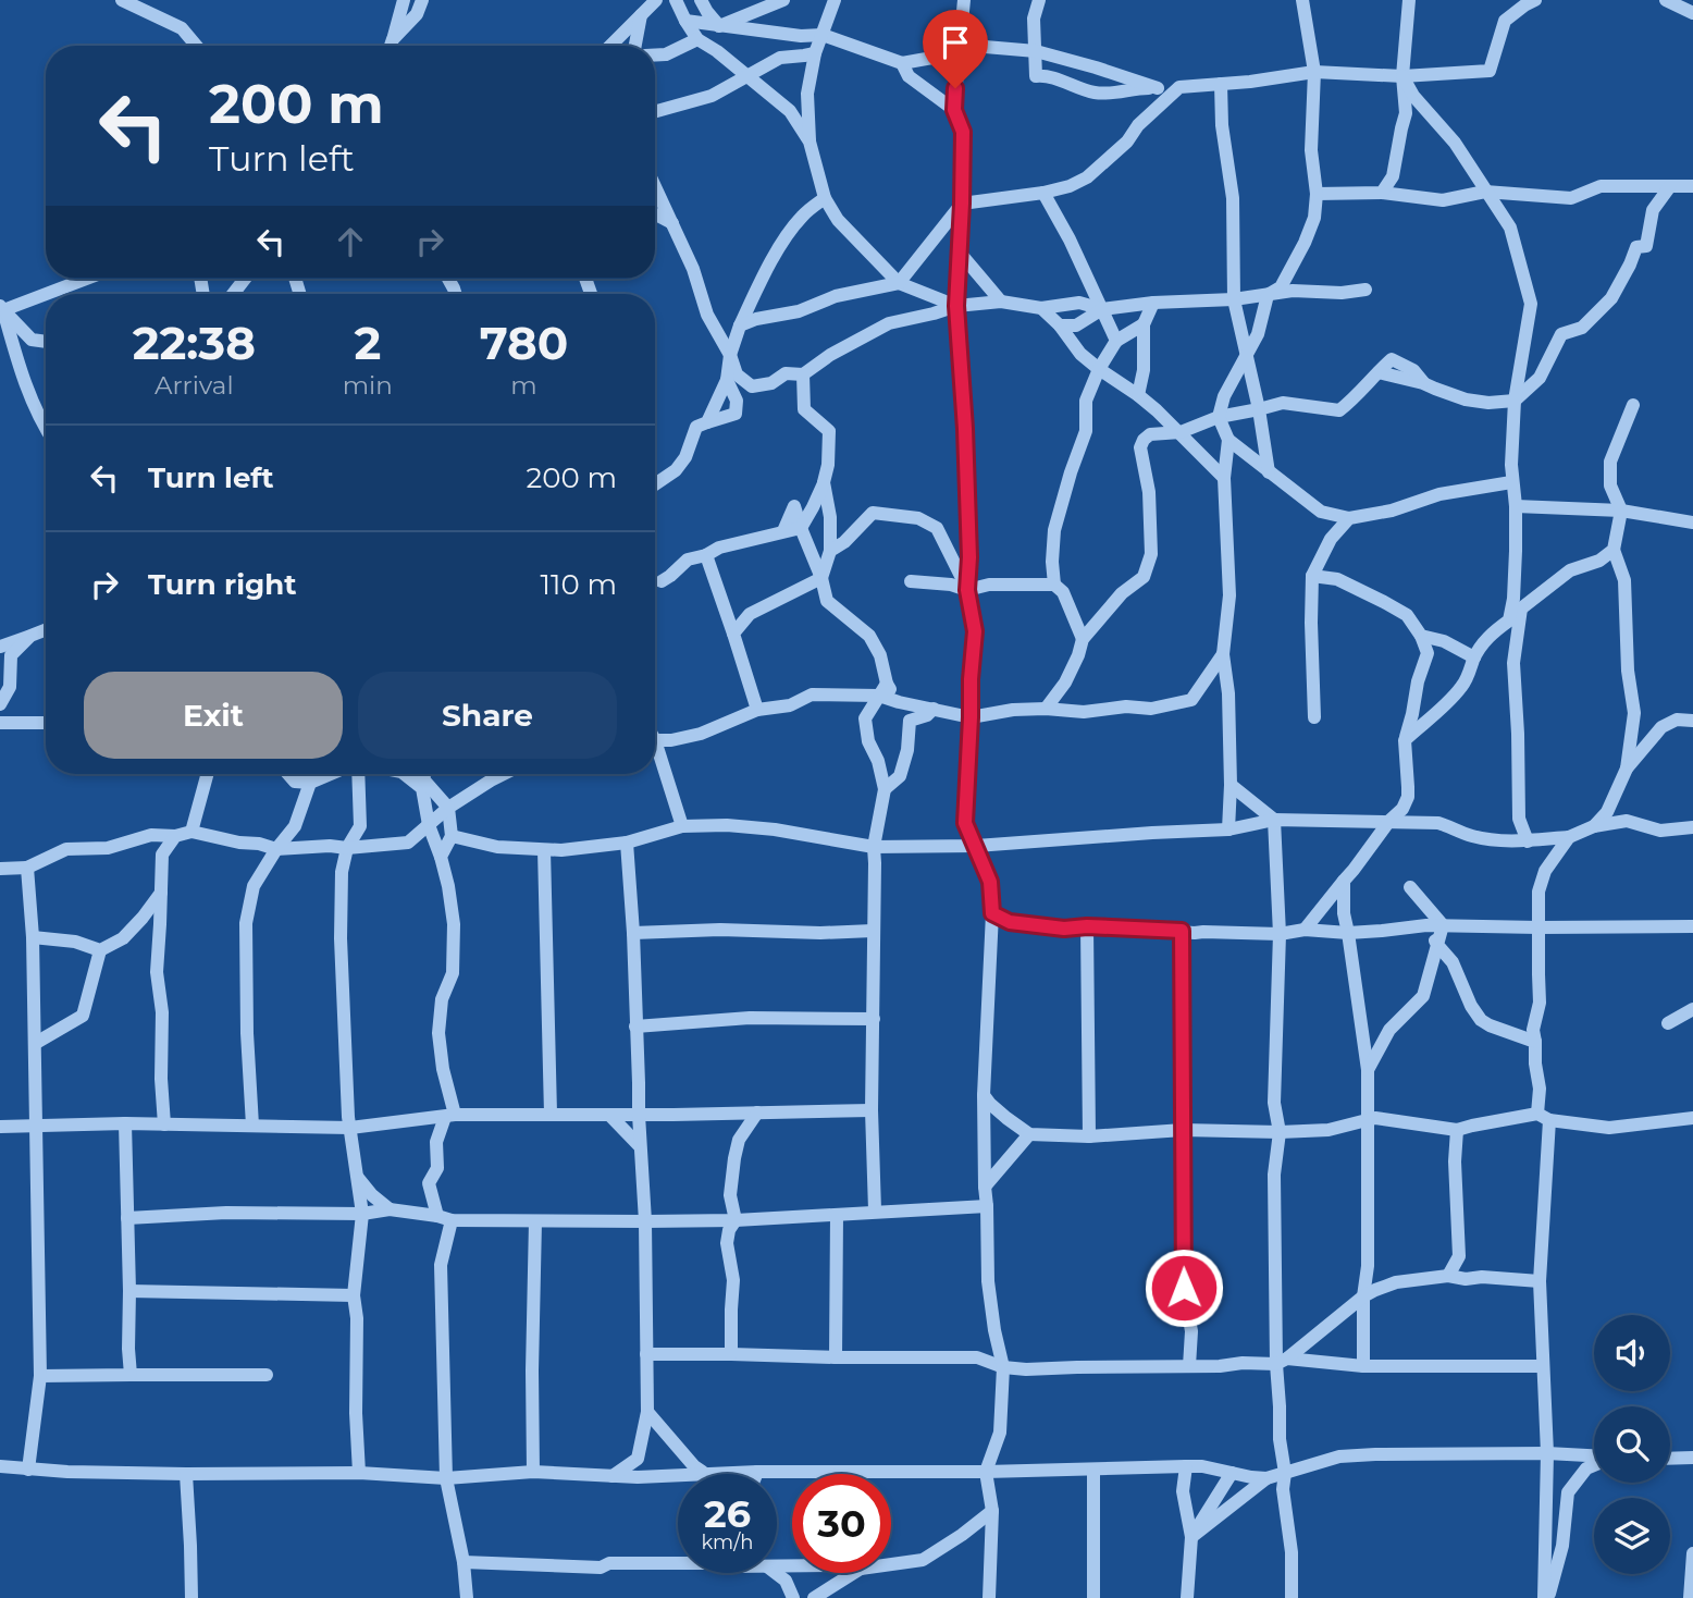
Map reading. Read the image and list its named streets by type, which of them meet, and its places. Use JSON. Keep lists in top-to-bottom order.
{
  "page": {
    "turn": ["200 m", "Turn left"],
    "eta": [
      "22:38",
      "Arrival",
      "2",
      "min",
      "780",
      "m"
    ],
    "list": [
      {
        "name": "Turn left",
        "value": "200 m"
      },
      {
        "name": "Turn right",
        "value": "110 m"
      }
    ],
    "buttons": ["Exit", "Share"],
    "speed": "26 km/h",
    "limit": "30"
  }
}
